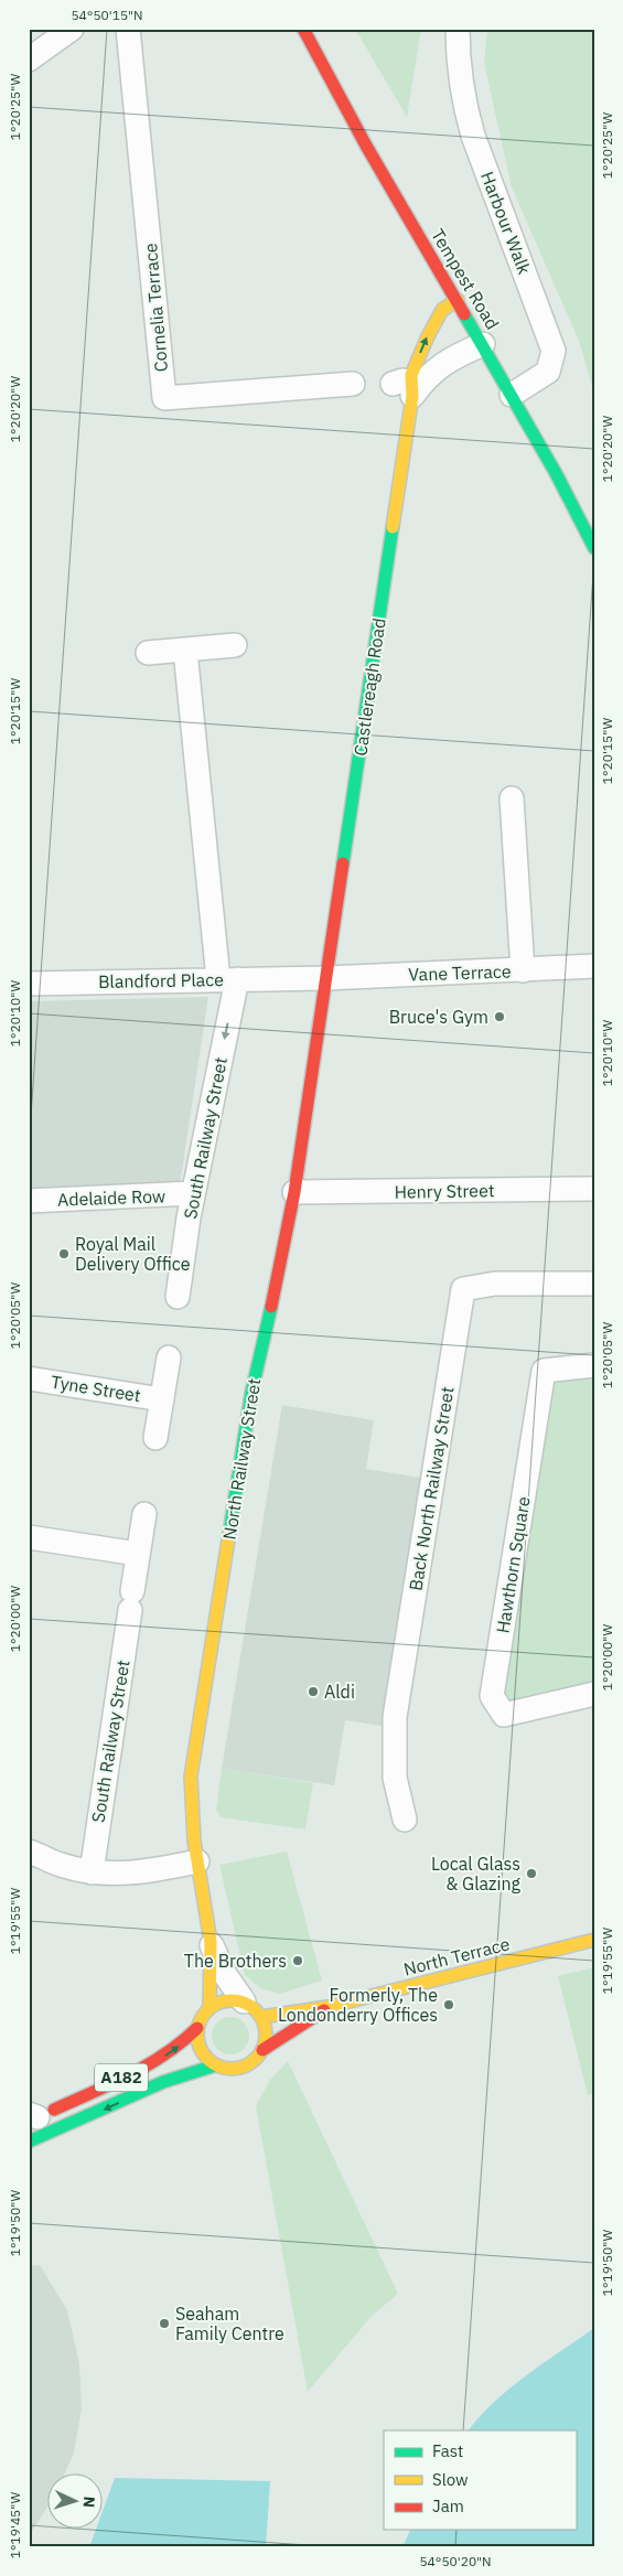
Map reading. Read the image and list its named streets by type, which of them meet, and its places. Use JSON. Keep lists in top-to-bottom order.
{
  "streets": {
    "street": [
      "Harbour Walk",
      "Tempest Road",
      "Cornelia Terrace",
      "Castlereagh Road",
      "Vane Terrace",
      "Blandford Place",
      "South Railway Street",
      "Henry Street",
      "Adelaide Row",
      "Tyne Street",
      "North Railway Street",
      "Back North Railway Street",
      "Hawthorn Square",
      "North Terrace",
      "A182"
    ]
  },
  "crossings": [
    ["Harbour Walk", "Tempest Road"],
    ["Tempest Road", "Castlereagh Road"],
    ["Castlereagh Road", "Vane Terrace"],
    ["Castlereagh Road", "North Railway Street"],
    ["Vane Terrace", "Blandford Place"],
    ["Vane Terrace", "North Railway Street"],
    ["Blandford Place", "South Railway Street"],
    ["South Railway Street", "Adelaide Row"],
    ["Henry Street", "North Railway Street"],
    ["North Railway Street", "North Terrace"],
    ["North Railway Street", "A182"],
    ["North Terrace", "A182"]
  ],
  "places": [
    "Bruce's Gym",
    "Royal Mail Delivery Office",
    "Aldi",
    "Local Glass & Glazing",
    "The Brothers",
    "Formerly, The Londonderry Offices",
    "Seaham Family Centre"
  ],
  "legend": ["Fast", "Slow", "Jam"],
  "north": "right",
  "coordinates": [
    "54°50'15\"N",
    "1°20'25\"W",
    "1°20'20\"W",
    "1°20'15\"W",
    "1°20'10\"W",
    "1°20'05\"W",
    "1°20'00\"W",
    "1°19'55\"W",
    "1°19'50\"W",
    "1°19'45\"W",
    "54°50'20\"N"
  ]
}
